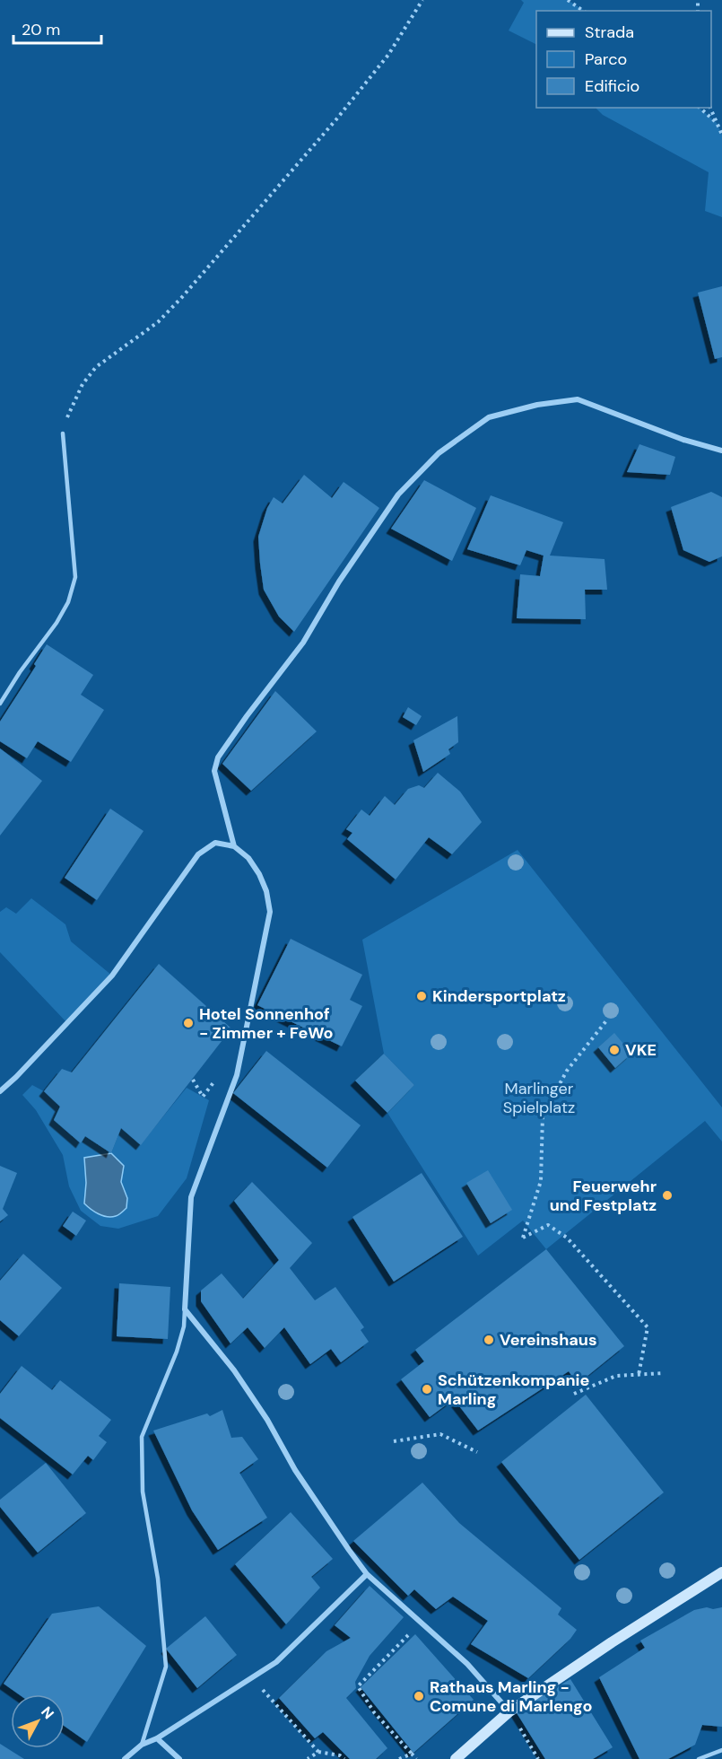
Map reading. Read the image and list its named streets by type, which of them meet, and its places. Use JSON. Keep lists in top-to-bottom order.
{
  "parks": ["Marlinger Spielplatz"],
  "places": [
    "Kindersportplatz",
    "Hotel Sonnenhof - Zimmer + FeWo",
    "VKE",
    "Feuerwehr und Festplatz",
    "Vereinshaus",
    "Schützenkompanie Marling",
    "Rathaus Marling - Comune di Marlengo"
  ],
  "legend": ["Strada", "Parco", "Edificio"],
  "scale_bar": "20 m",
  "north": "top right"
}
